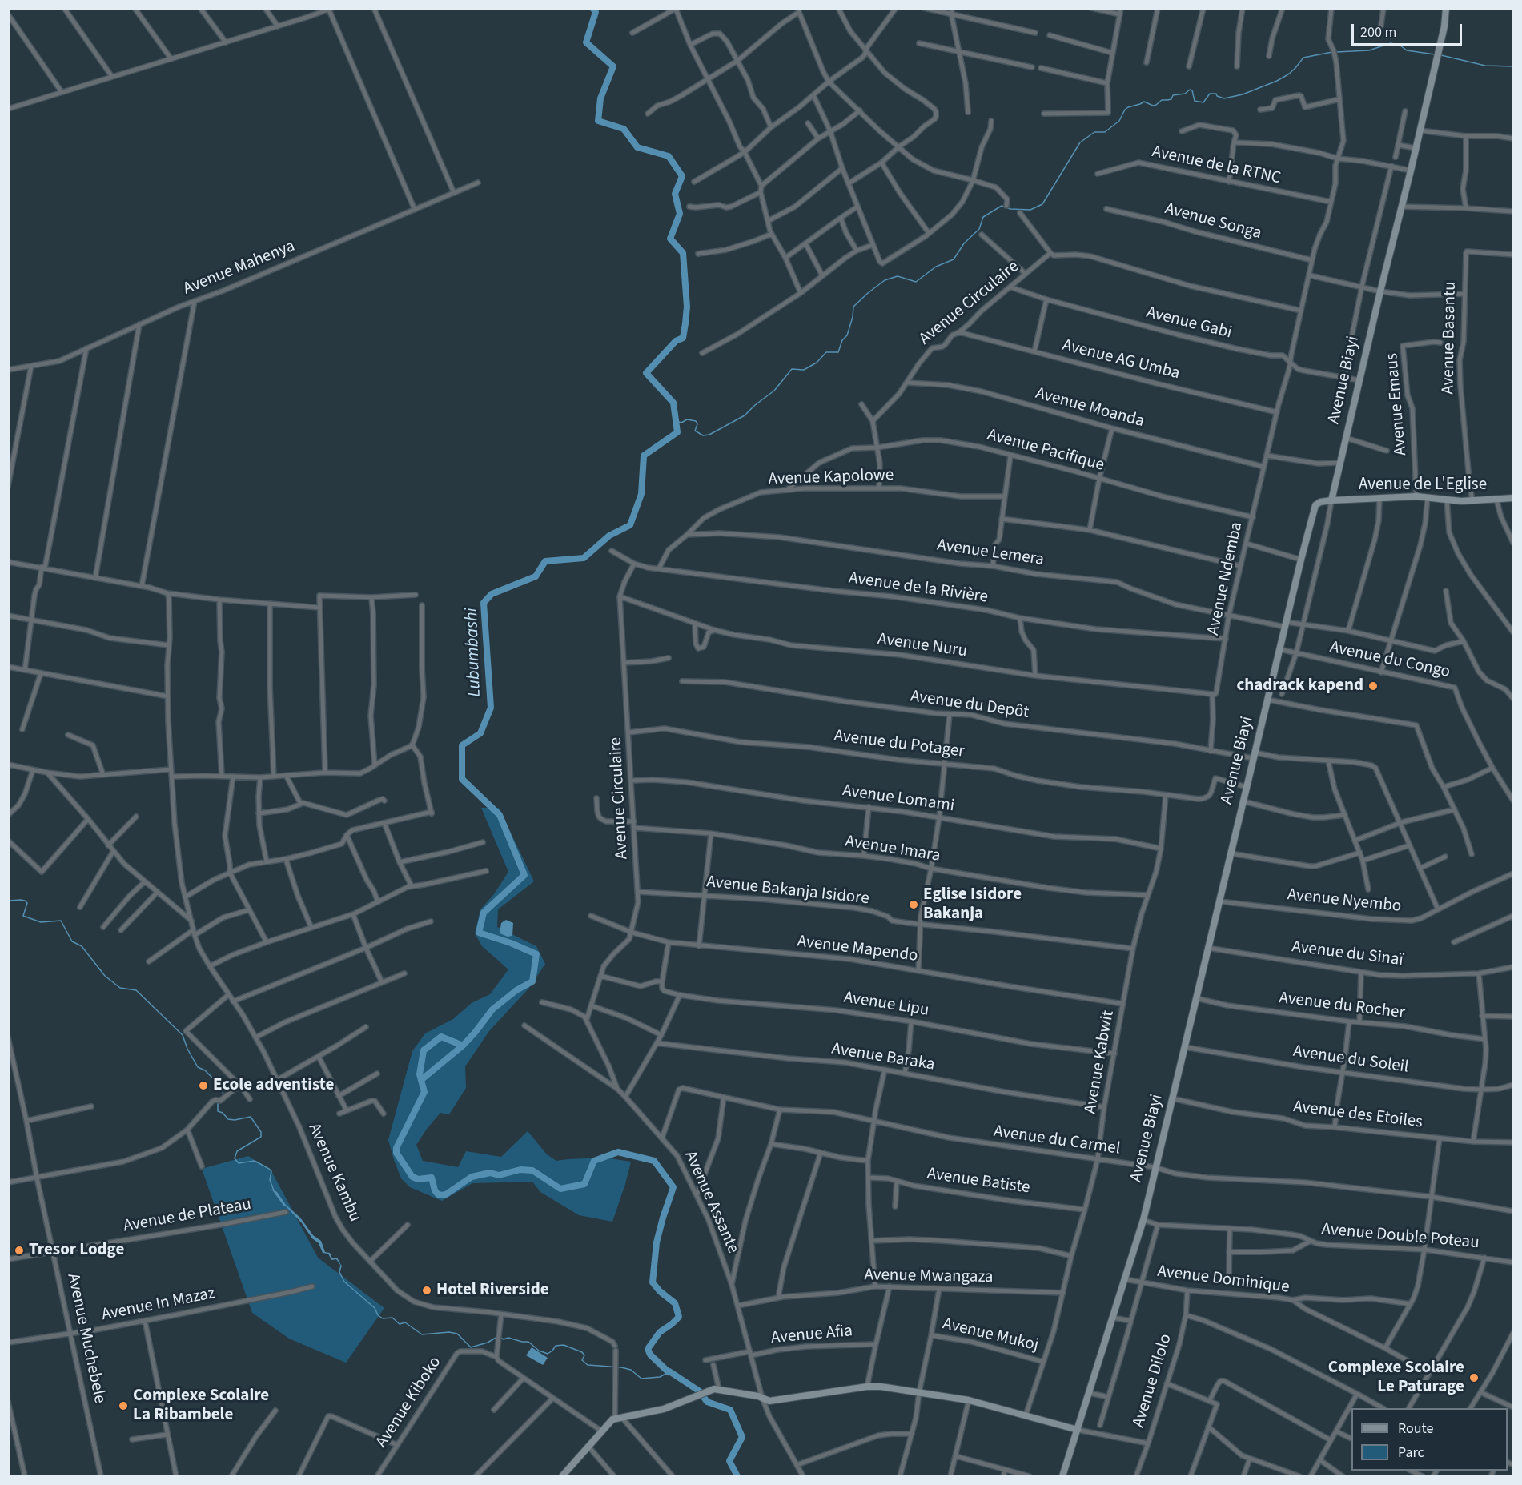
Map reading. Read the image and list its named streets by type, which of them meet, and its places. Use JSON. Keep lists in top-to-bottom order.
{
  "streets": {
    "street": [
      "Avenue de la RTNC",
      "Avenue Songa",
      "Avenue Mahenya",
      "Avenue Circulaire",
      "Avenue Gabi",
      "Avenue Basantu",
      "Avenue AG Umba",
      "Avenue Biayi",
      "Avenue Emaus",
      "Avenue Moanda",
      "Avenue Pacifique",
      "Avenue Kapolowe",
      "Avenue de L'Eglise",
      "Avenue Lemera",
      "Avenue Ndemba",
      "Avenue de la Rivière",
      "Avenue Nuru",
      "Avenue du Congo",
      "Avenue du Depôt",
      "Avenue du Potager",
      "Avenue Lomami",
      "Avenue Imara",
      "Avenue Bakanja Isidore",
      "Avenue Nyembo",
      "Avenue Mapendo",
      "Avenue du Sinaï",
      "Avenue Lipu",
      "Avenue du Rocher",
      "Avenue Baraka",
      "Avenue du Soleil",
      "Avenue Kabwit",
      "Avenue des Etoiles",
      "Avenue du Carmel",
      "Avenue Kambu",
      "Avenue Batiste",
      "Avenue Assante",
      "Avenue de Plateau",
      "Avenue Double Poteau",
      "Avenue Mwangaza",
      "Avenue Dominique",
      "Avenue In Mazaz",
      "Avenue Afia",
      "Avenue Mukoj",
      "Avenue Muchebele",
      "Avenue Dilolo",
      "Avenue Kiboko"
    ]
  },
  "crossings": [
    ["Avenue de la RTNC", "Avenue Ndemba"],
    ["Avenue Songa", "Avenue Ndemba"],
    ["Avenue Circulaire", "Avenue Gabi"],
    ["Avenue Circulaire", "Avenue AG Umba"],
    ["Avenue Circulaire", "Avenue Moanda"],
    ["Avenue Circulaire", "Avenue de la Rivière"],
    ["Avenue Circulaire", "Avenue du Potager"],
    ["Avenue Circulaire", "Avenue Lomami"],
    ["Avenue Circulaire", "Avenue Imara"],
    ["Avenue Circulaire", "Avenue Bakanja Isidore"],
    ["Avenue Circulaire", "Avenue Mapendo"],
    ["Avenue Gabi", "Avenue Biayi"],
    ["Avenue Gabi", "Avenue Ndemba"],
    ["Avenue Basantu", "Avenue de L'Eglise"],
    ["Avenue AG Umba", "Avenue Ndemba"],
    ["Avenue Biayi", "Avenue de L'Eglise"],
    ["Avenue Biayi", "Avenue Lemera"],
    ["Avenue Biayi", "Avenue du Congo"],
    ["Avenue Biayi", "Avenue du Depôt"],
    ["Avenue Biayi", "Avenue du Potager"],
    ["Avenue Biayi", "Avenue Nyembo"],
    ["Avenue Biayi", "Avenue du Sinaï"],
    ["Avenue Biayi", "Avenue du Rocher"],
    ["Avenue Biayi", "Avenue du Soleil"],
    ["Avenue Biayi", "Avenue des Etoiles"],
    ["Avenue Biayi", "Avenue du Carmel"],
    ["Avenue Biayi", "Avenue Double Poteau"],
    ["Avenue Biayi", "Avenue Dominique"],
    ["Avenue Emaus", "Avenue de L'Eglise"],
    ["Avenue Moanda", "Avenue Ndemba"],
    ["Avenue Pacifique", "Avenue Kapolowe"],
    ["Avenue Pacifique", "Avenue Ndemba"],
    ["Avenue Kapolowe", "Avenue Lemera"],
    ["Avenue Kapolowe", "Avenue de la Rivière"],
    ["Avenue Lemera", "Avenue Ndemba"],
    ["Avenue Ndemba", "Avenue de la Rivière"],
    ["Avenue Ndemba", "Avenue Nuru"],
    ["Avenue Ndemba", "Avenue du Depôt"],
    ["Avenue du Potager", "Avenue Kabwit"],
    ["Avenue Lomami", "Avenue Kabwit"],
    ["Avenue Imara", "Avenue Kabwit"],
    ["Avenue Bakanja Isidore", "Avenue Kabwit"],
    ["Avenue Mapendo", "Avenue Kabwit"],
    ["Avenue Lipu", "Avenue Kabwit"],
    ["Avenue Baraka", "Avenue Kabwit"],
    ["Avenue Kabwit", "Avenue du Carmel"],
    ["Avenue Kabwit", "Avenue Batiste"],
    ["Avenue Kabwit", "Avenue Mwangaza"],
    ["Avenue Kabwit", "Avenue Mukoj"],
    ["Avenue du Carmel", "Avenue Assante"],
    ["Avenue Assante", "Avenue Mwangaza"],
    ["Avenue Assante", "Avenue Afia"],
    ["Avenue de Plateau", "Avenue Muchebele"],
    ["Avenue Dominique", "Avenue Dilolo"],
    ["Avenue In Mazaz", "Avenue Muchebele"]
  ],
  "water": ["Lubumbashi"],
  "places": [
    "chadrack kapend",
    "Eglise Isidore Bakanja",
    "Ecole adventiste",
    "Tresor Lodge",
    "Hotel Riverside",
    "Complexe Scolaire Le Paturage",
    "Complexe Scolaire La Ribambele"
  ],
  "legend": ["Route", "Parc"],
  "scale_bar": "200 m"
}
